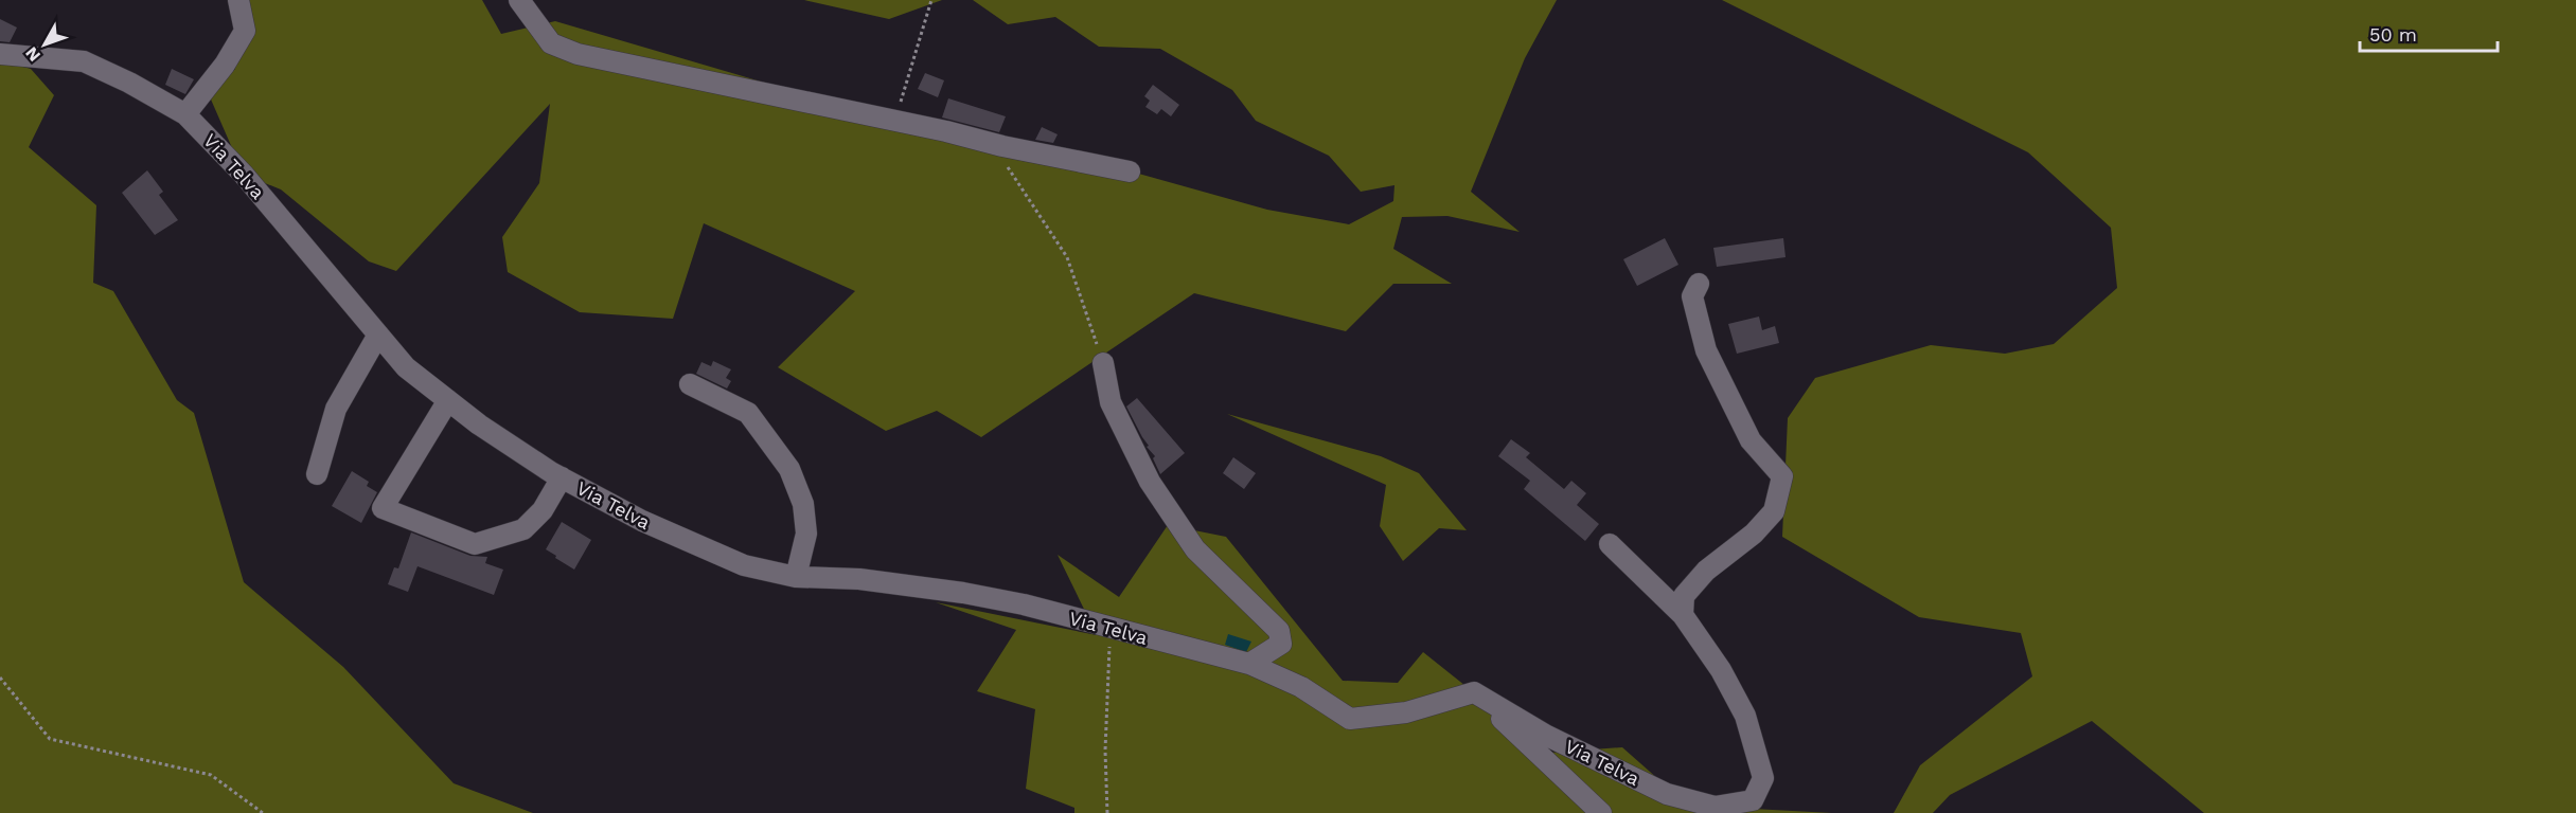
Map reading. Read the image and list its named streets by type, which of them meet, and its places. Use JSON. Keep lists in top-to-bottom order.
{
  "streets": {
    "street": ["Via Telva"]
  },
  "scale_bar": "50 m",
  "north": "bottom left"
}
